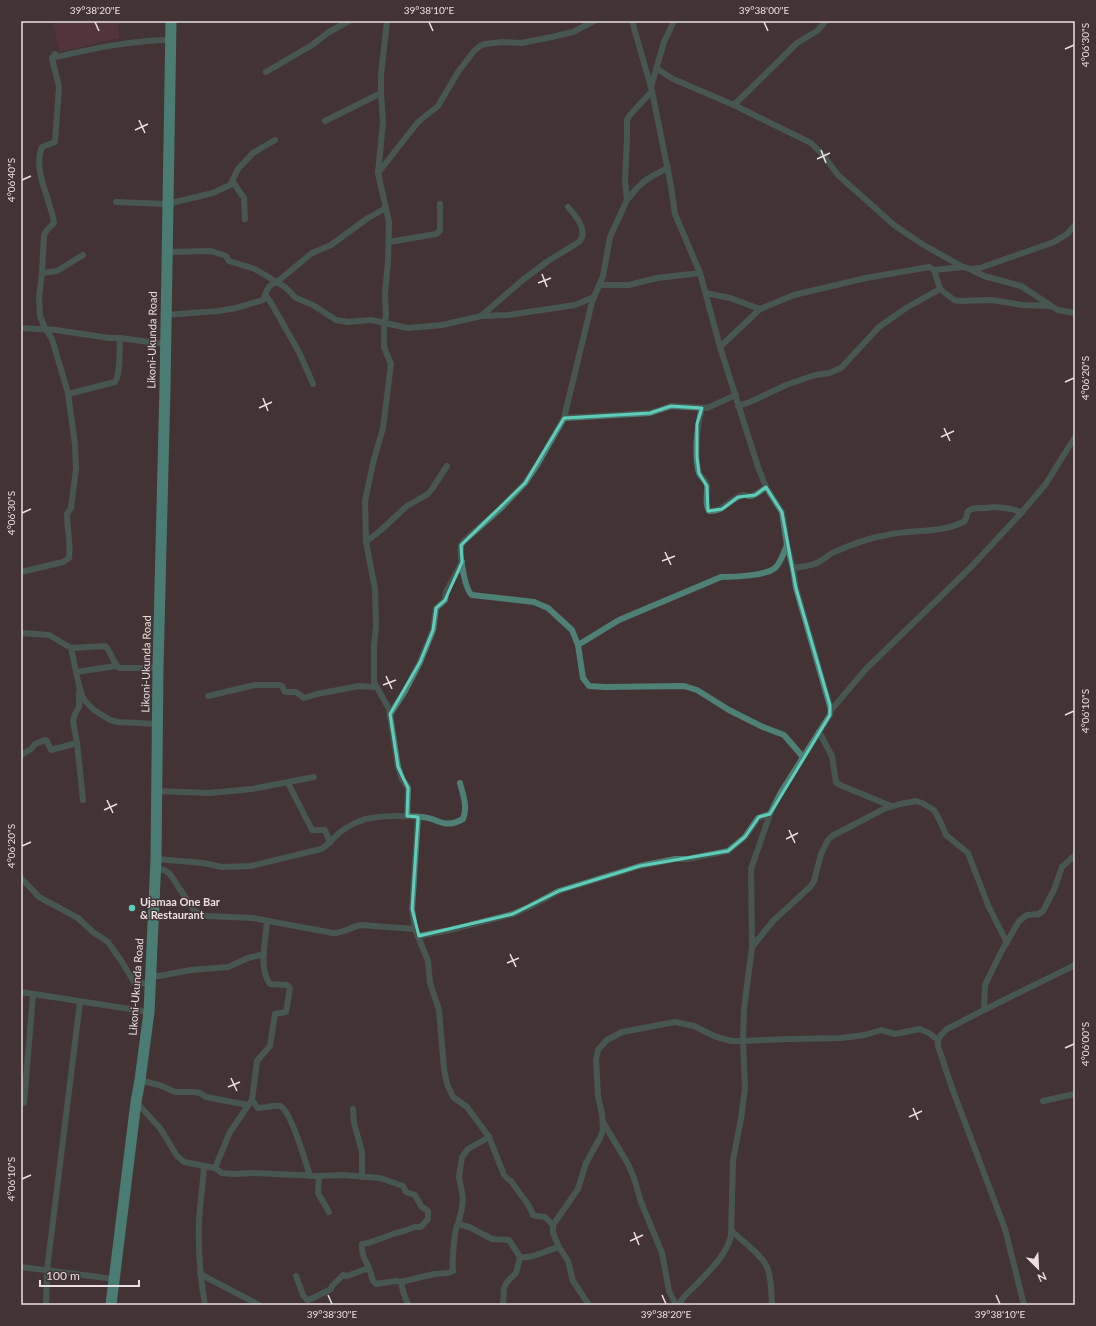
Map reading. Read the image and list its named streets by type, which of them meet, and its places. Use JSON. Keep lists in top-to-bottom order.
{
  "streets": {
    "highway": ["Likoni-Ukunda Road"]
  },
  "places": ["Ujamaa One Bar & Restaurant"],
  "scale_bar": "100 m",
  "north": "bottom right",
  "coordinates": [
    "39°38'20\"E",
    "39°38'10\"E",
    "39°38'00\"E",
    "4°06'30\"S",
    "4°06'40\"S",
    "4°06'20\"S",
    "4°06'10\"S",
    "4°06'00\"S",
    "39°38'30\"E"
  ]
}
